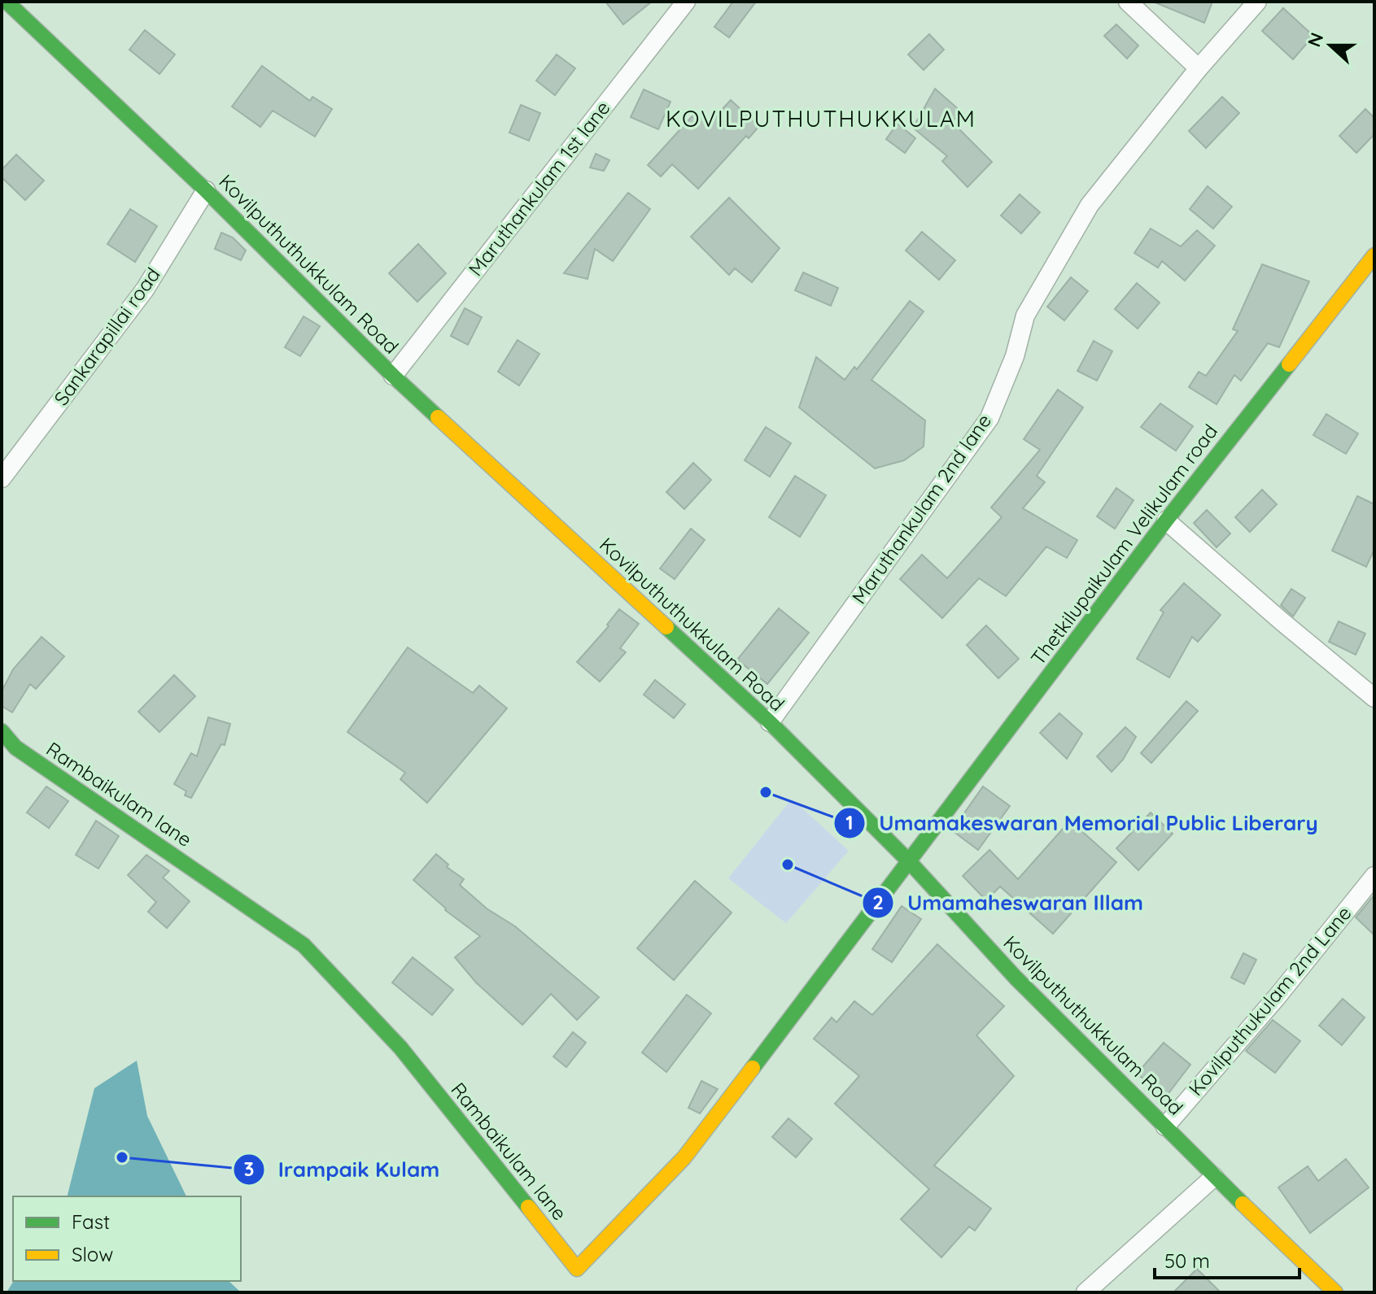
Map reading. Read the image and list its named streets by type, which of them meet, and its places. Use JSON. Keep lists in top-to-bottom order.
{
  "streets": {
    "street": [
      "Maruthankulam 1st lane",
      "Kovilputhuthukkulam Road",
      "Sankarapillai road",
      "Maruthankulam 2nd lane",
      "Thetkilupaikulam Velikulam road",
      "Rambaikulam lane",
      "Kovilputhukulam 2nd Lane"
    ]
  },
  "crossings": [
    ["Maruthankulam 1st lane", "Kovilputhuthukkulam Road"],
    ["Kovilputhuthukkulam Road", "Sankarapillai road"],
    ["Kovilputhuthukkulam Road", "Maruthankulam 2nd lane"],
    ["Kovilputhuthukkulam Road", "Thetkilupaikulam Velikulam road"],
    ["Kovilputhuthukkulam Road", "Rambaikulam lane"],
    ["Kovilputhuthukkulam Road", "Kovilputhukulam 2nd Lane"],
    ["Thetkilupaikulam Velikulam road", "Rambaikulam lane"]
  ],
  "districts": ["KOVILPUTHUTHUKKULAM"],
  "places": ["Umamakeswaran Memorial Public Liberary", "Umamaheswaran Illam", "Irampaik Kulam"],
  "legend": ["Fast", "Slow"],
  "scale_bar": "50 m",
  "north": "left"
}
